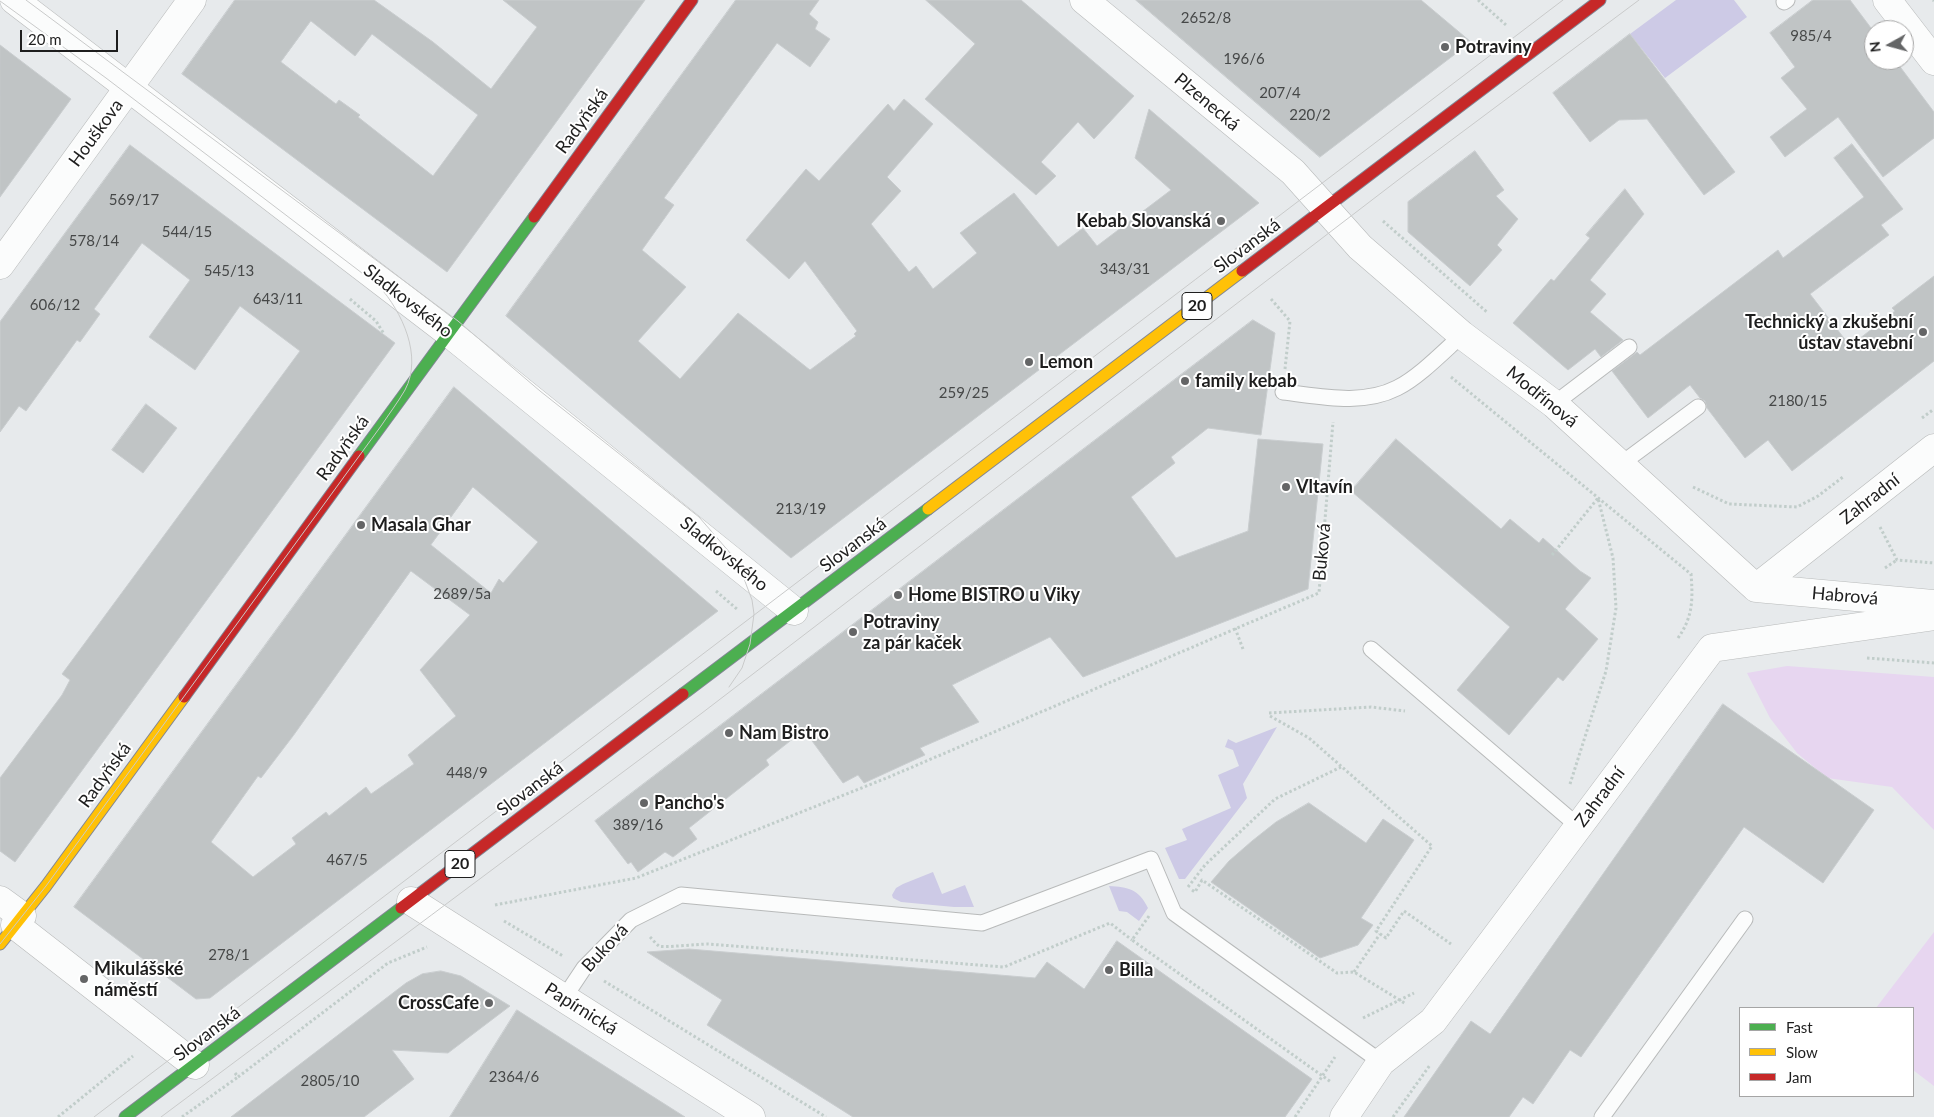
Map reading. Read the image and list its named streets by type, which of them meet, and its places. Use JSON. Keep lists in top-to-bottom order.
{
  "streets": {
    "main road": ["Radyňská", "Slovanská", "20"],
    "street": [
      "Plzenecká",
      "Houškova",
      "Sladkovského",
      "Modřínová",
      "Zahradní",
      "Habrová",
      "Papírnická"
    ],
    "lane": ["Buková"]
  },
  "crossings": [
    ["Plzenecká", "Slovanská"],
    ["Plzenecká", "Modřínová"],
    ["Radyňská", "Sladkovského"],
    ["Houškova", "Sladkovského"],
    ["Slovanská", "Sladkovského"],
    ["Slovanská", "Modřínová"],
    ["Slovanská", "Papírnická"],
    ["Modřínová", "Zahradní"],
    ["Modřínová", "Habrová"],
    ["Zahradní", "Habrová"],
    ["Buková", "Papírnická"]
  ],
  "places": [
    "Potraviny",
    "Kebab Slovanská",
    "Technický a zkušební ústav stavební",
    "Lemon",
    "family kebab",
    "Vltavín",
    "Masala Ghar",
    "Home BISTRO u Viky",
    "Potraviny za pár kaček",
    "Nam Bistro",
    "Pancho's",
    "Billa",
    "Mikulášské náměstí",
    "CrossCafe"
  ],
  "house_numbers": [
    "2652/8",
    "985/4",
    "196/6",
    "207/4",
    "220/2",
    "569/17",
    "544/15",
    "578/14",
    "343/31",
    "545/13",
    "643/11",
    "606/12",
    "259/25",
    "2180/15",
    "213/19",
    "2689/5a",
    "448/9",
    "389/16",
    "467/5",
    "278/1",
    "2364/6",
    "2805/10"
  ],
  "legend": ["Fast", "Slow", "Jam"],
  "scale_bar": "20 m",
  "north": "left"
}
